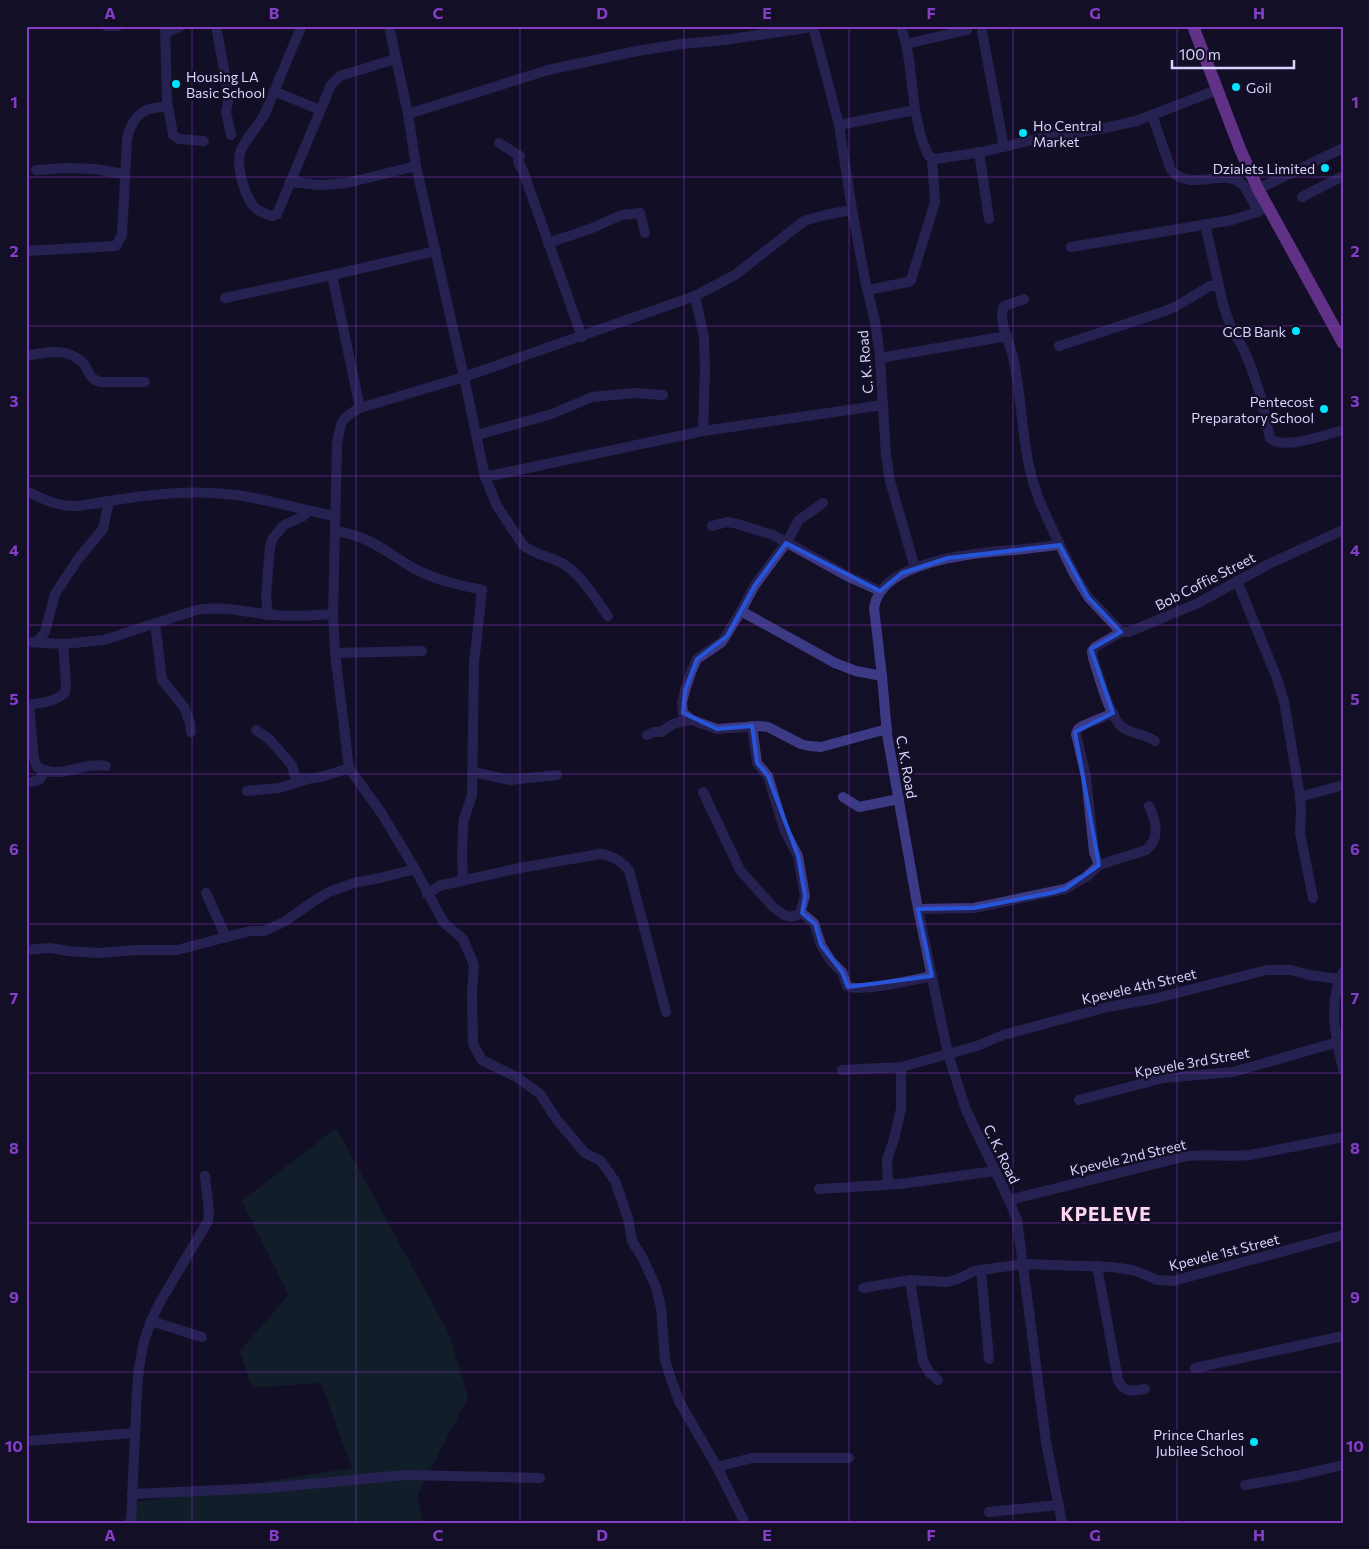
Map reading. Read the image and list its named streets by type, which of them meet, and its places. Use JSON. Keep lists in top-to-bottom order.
{
  "streets": {
    "street": [
      "C. K. Road",
      "Bob Coffie Street",
      "Kpevele 4th Street",
      "Kpevele 3rd Street",
      "Kpevele 2nd Street",
      "Kpevele 1st Street"
    ]
  },
  "crossings": [
    ["C. K. Road", "Kpevele 4th Street"],
    ["C. K. Road", "Kpevele 2nd Street"],
    ["C. K. Road", "Kpevele 1st Street"]
  ],
  "districts": ["KPELEVE"],
  "places": [
    "Housing LA Basic School",
    "Goil",
    "Ho Central Market",
    "Dzialets Limited",
    "GCB Bank",
    "Pentecost Preparatory School",
    "Prince Charles Jubilee School"
  ],
  "scale_bar": "100 m",
  "grid": {
    "columns": [
      "A",
      "B",
      "C",
      "D",
      "E",
      "F",
      "G",
      "H"
    ],
    "rows": [
      "1",
      "2",
      "3",
      "4",
      "5",
      "6",
      "7",
      "8",
      "9",
      "10"
    ]
  }
}
